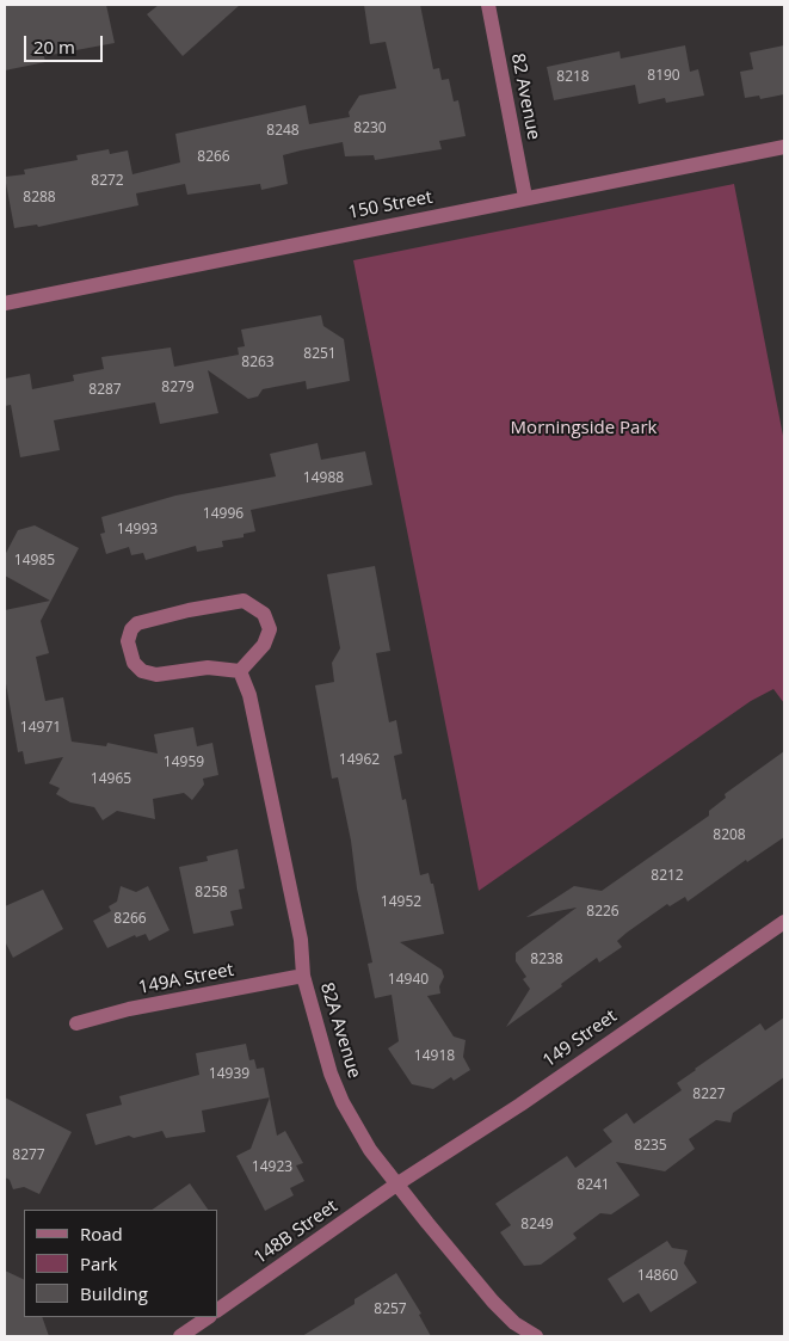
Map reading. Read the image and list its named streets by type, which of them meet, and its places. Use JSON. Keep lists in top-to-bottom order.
{
  "streets": {
    "street": [
      "82 Avenue",
      "150 Street",
      "149A Street",
      "82A Avenue",
      "149 Street",
      "148B Street"
    ]
  },
  "crossings": [
    ["82 Avenue", "150 Street"],
    ["149A Street", "82A Avenue"],
    ["82A Avenue", "149 Street"],
    ["82A Avenue", "148B Street"],
    ["149 Street", "148B Street"]
  ],
  "parks": ["Morningside Park"],
  "house_numbers": [
    "8190",
    "8218",
    "8230",
    "8248",
    "8266",
    "8272",
    "8288",
    "8251",
    "8263",
    "8279",
    "8287",
    "14988",
    "14996",
    "14993",
    "14985",
    "14971",
    "14962",
    "14959",
    "14965",
    "8208",
    "8212",
    "8258",
    "14952",
    "8226",
    "8266",
    "8238",
    "14940",
    "14918",
    "14939",
    "8227",
    "8235",
    "8277",
    "14923",
    "8241",
    "8249",
    "14860",
    "8257"
  ],
  "legend": ["Road", "Park", "Building"],
  "scale_bar": "20 m"
}
